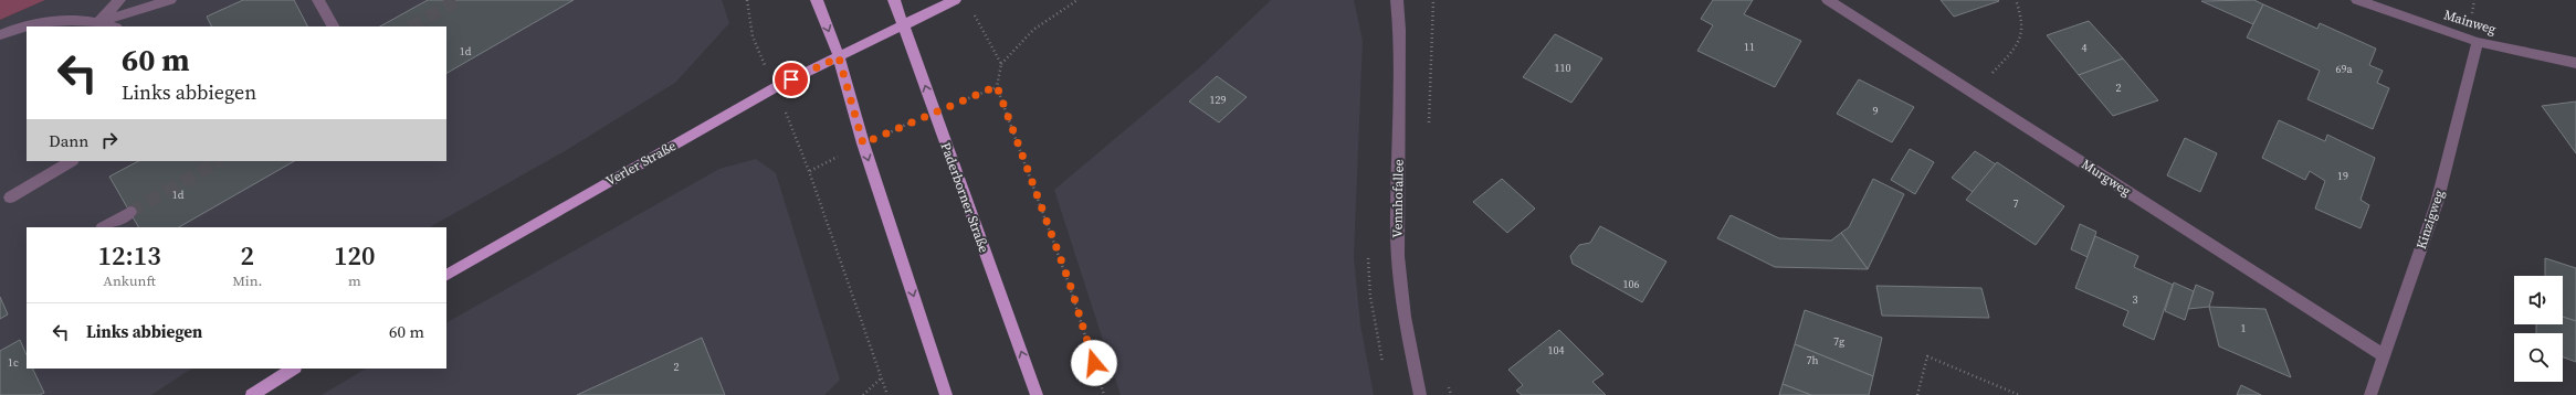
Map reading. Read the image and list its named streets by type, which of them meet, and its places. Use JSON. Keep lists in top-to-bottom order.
{
  "streets": {
    "main road": ["Verler Straße", "Paderborner Straße"],
    "street": [
      "Mainweg",
      "Murgweg",
      "Vennhofallee",
      "Kinzigweg"
    ]
  },
  "crossings": [
    ["Mainweg", "Kinzigweg"],
    ["Verler Straße", "Paderborner Straße"],
    ["Murgweg", "Kinzigweg"]
  ],
  "house_numbers": [
    "11",
    "4",
    "1d",
    "110",
    "69a",
    "2",
    "129",
    "9",
    "19",
    "1d",
    "7",
    "106",
    "3",
    "1",
    "7g",
    "104",
    "7h",
    "1c",
    "2"
  ],
  "page": {
    "turn": ["60 m", "Links abbiegen"],
    "then": "Dann",
    "eta": [
      "12:13",
      "Ankunft",
      "2",
      "Min.",
      "120",
      "m"
    ],
    "list": [
      {
        "name": "Links abbiegen",
        "value": "60 m"
      }
    ]
  }
}
